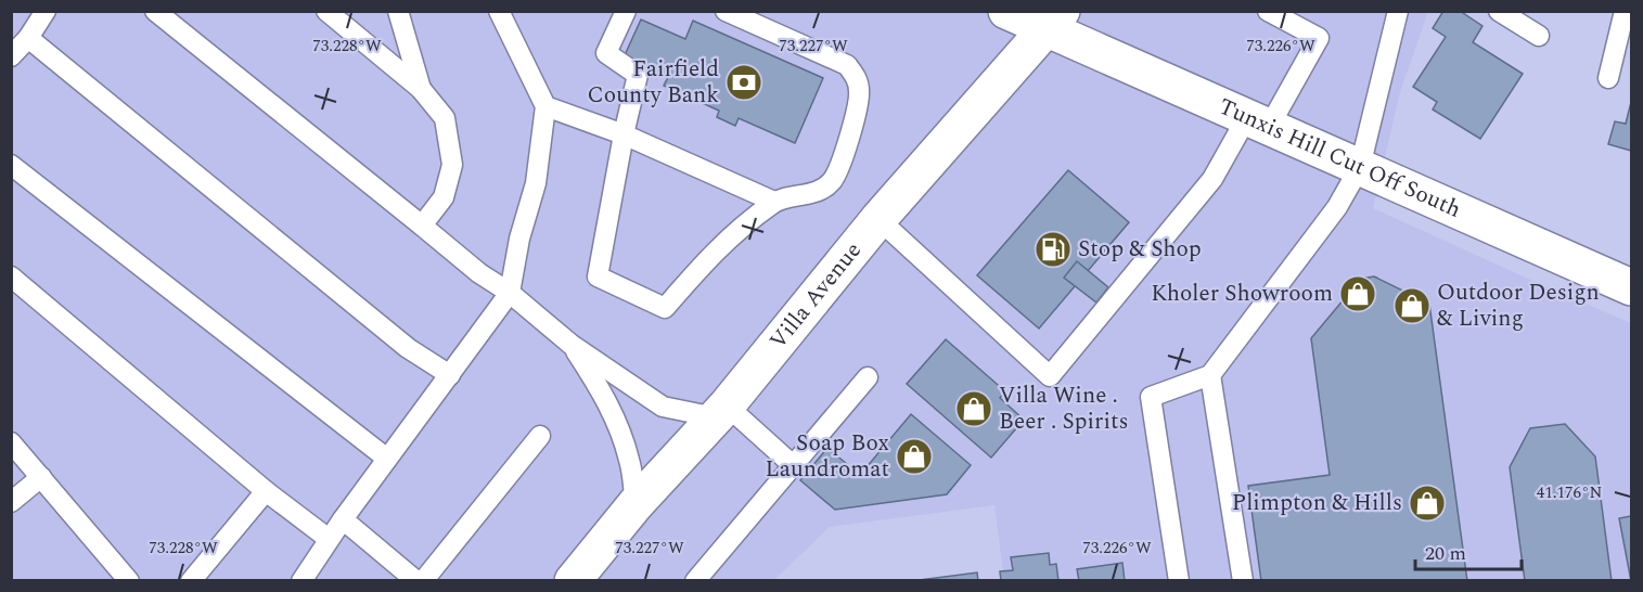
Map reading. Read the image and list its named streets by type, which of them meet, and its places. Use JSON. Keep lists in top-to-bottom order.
{
  "streets": {
    "main road": ["Tunxis Hill Cut Off South", "Villa Avenue"]
  },
  "crossings": [
    ["Tunxis Hill Cut Off South", "Villa Avenue"]
  ],
  "places": {
    "bank": ["Fairfield County Bank"],
    "fuel station": ["Stop & Shop"],
    "shop": [
      "Kholer Showroom",
      "Outdoor Design & Living",
      "Villa Wine . Beer . Spirits",
      "Soap Box Laundromat",
      "Plimpton & Hills"
    ]
  },
  "scale_bar": "20 m",
  "coordinates": [
    "73.228°W",
    "73.227°W",
    "73.226°W",
    "41.176°N"
  ]
}
